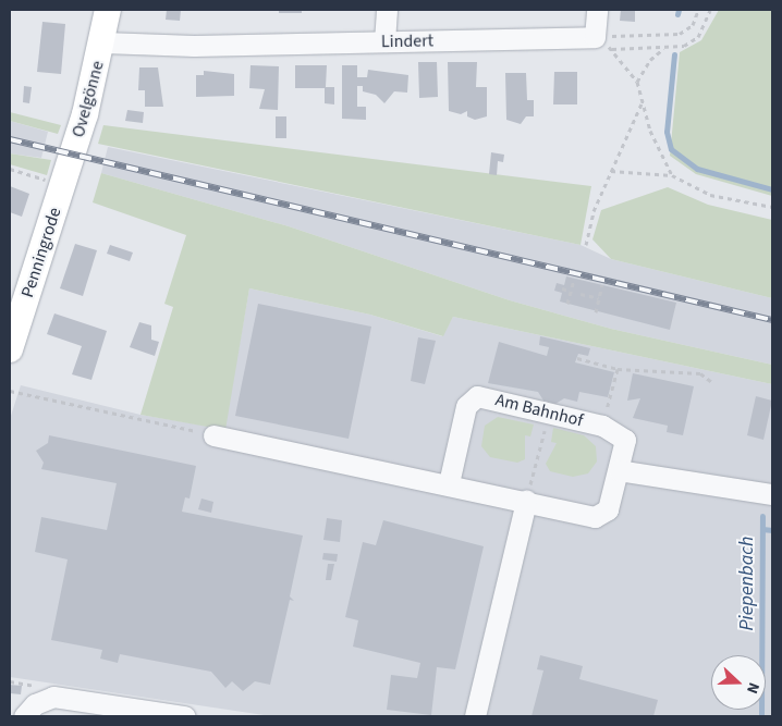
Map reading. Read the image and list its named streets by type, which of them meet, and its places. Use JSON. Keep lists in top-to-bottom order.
{
  "streets": {
    "main road": ["Ovelgönne", "Penningrode"],
    "street": ["Lindert", "Am Bahnhof"]
  },
  "crossings": [
    ["Lindert", "Ovelgönne"],
    ["Ovelgönne", "Penningrode"]
  ],
  "water": ["Piepenbach"],
  "north": "right"
}
